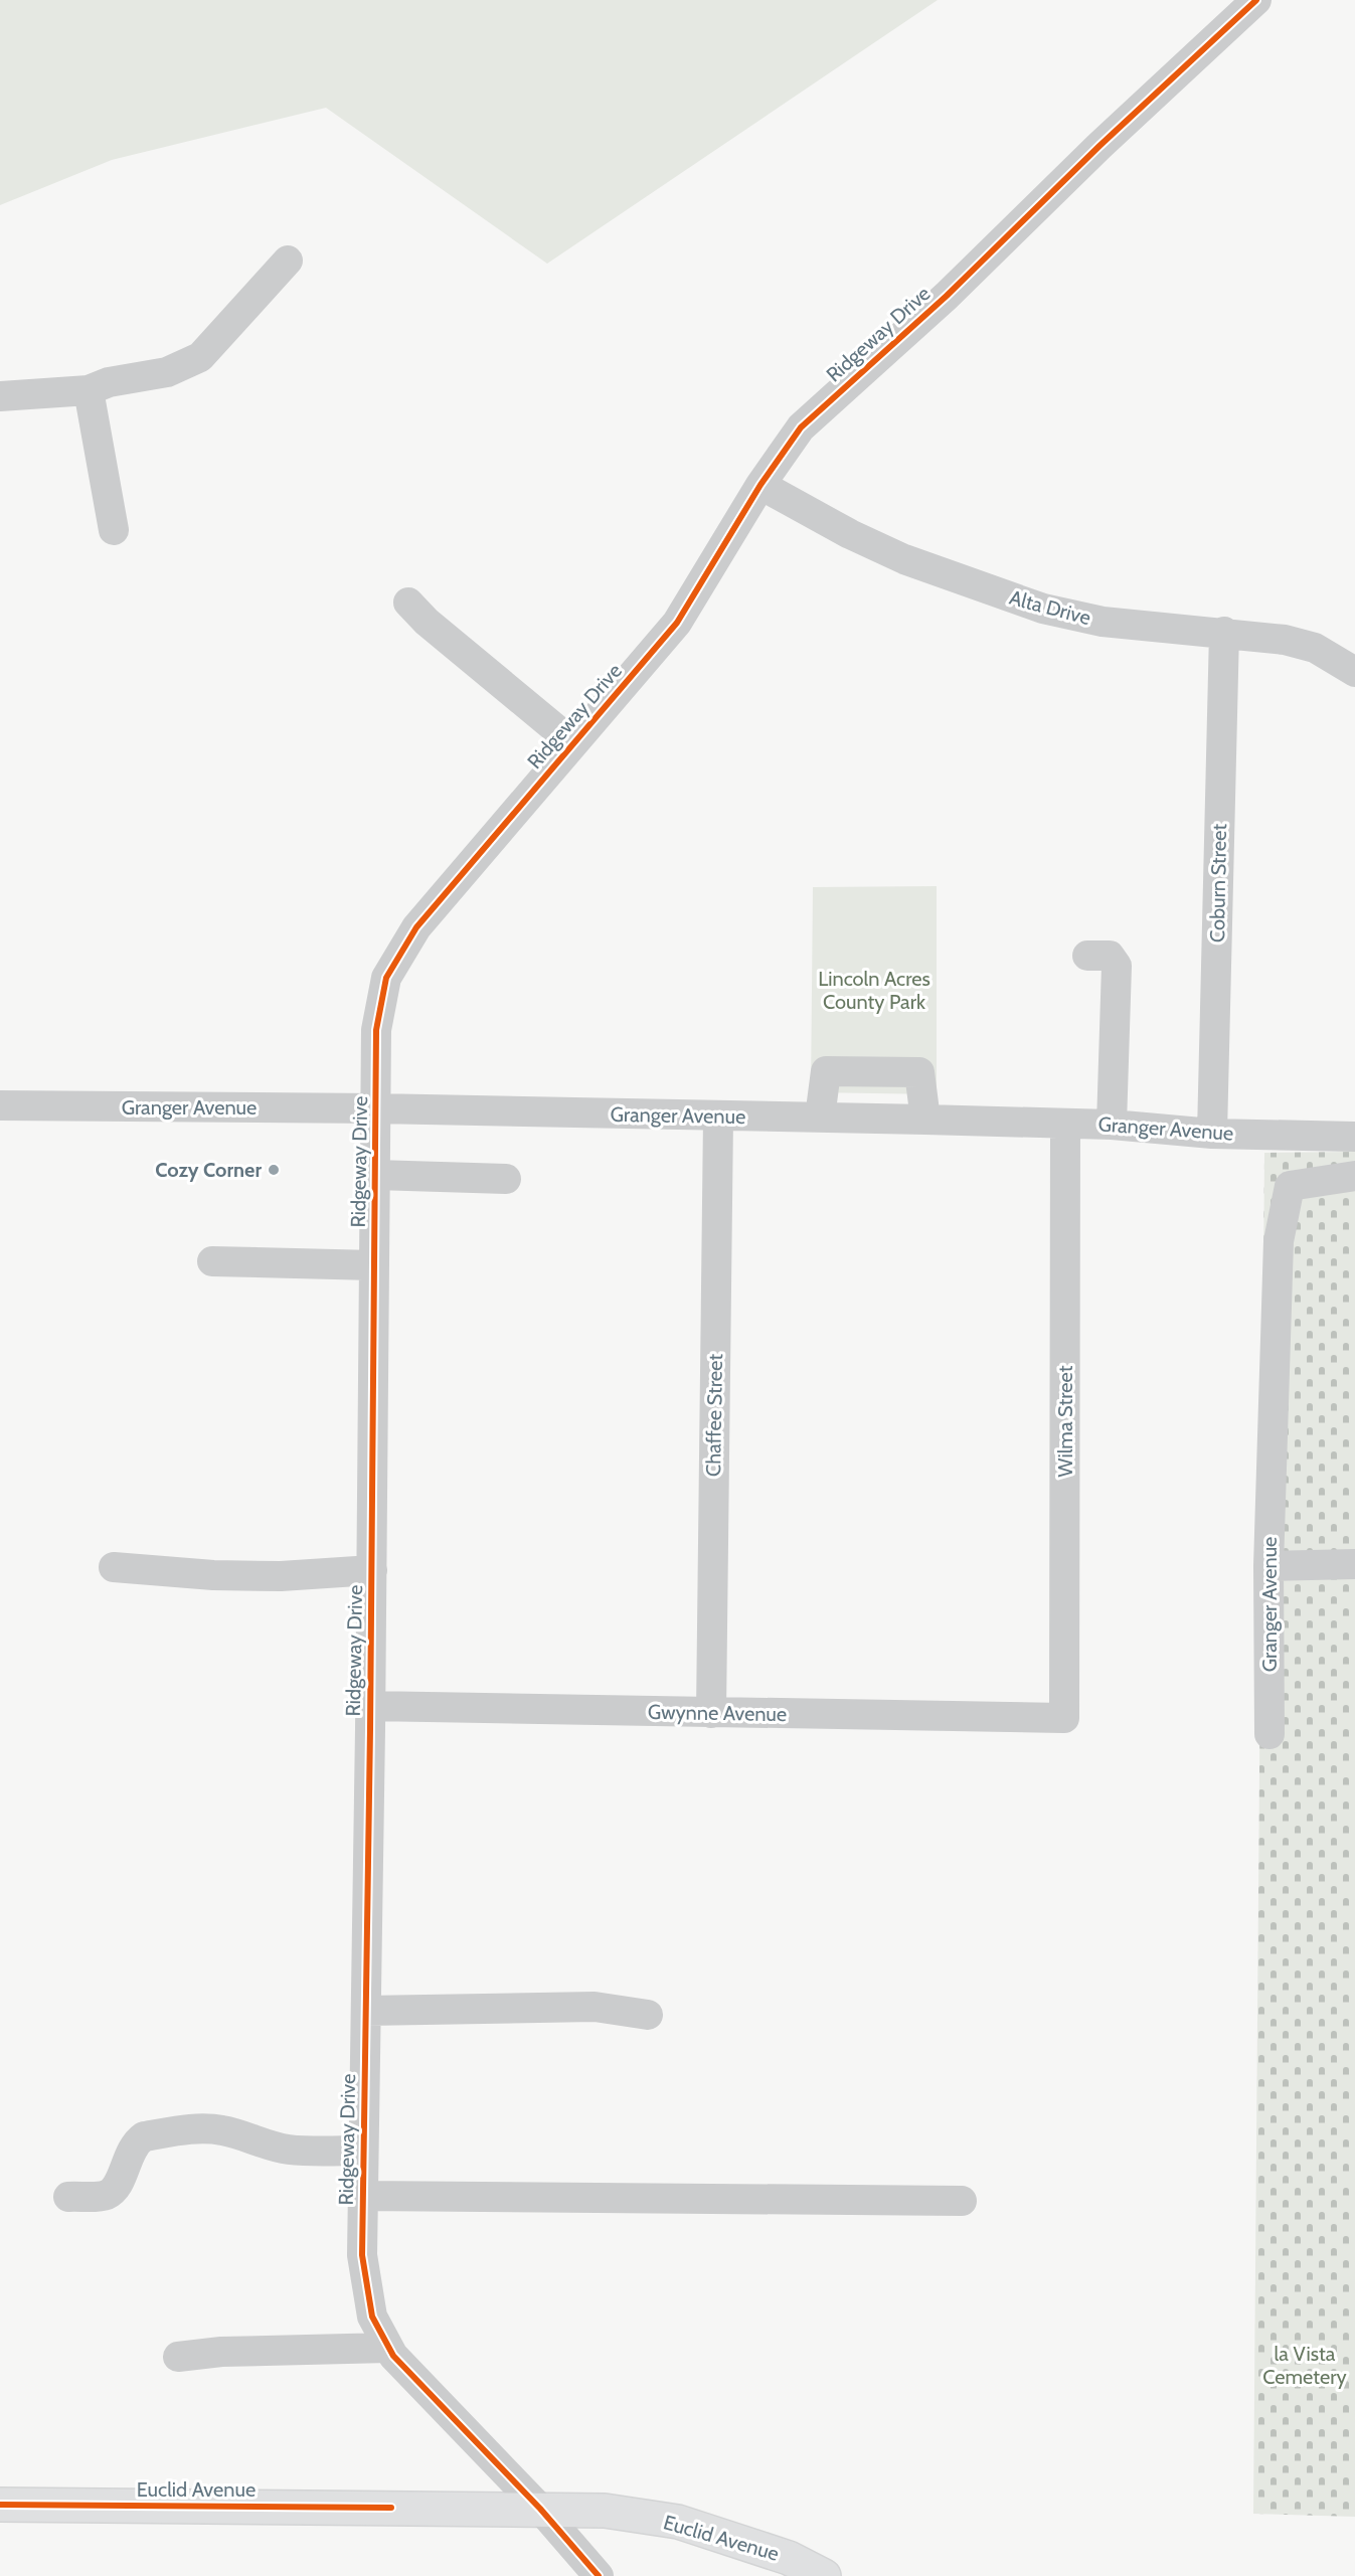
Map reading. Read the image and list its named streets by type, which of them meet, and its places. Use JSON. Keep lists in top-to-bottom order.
{
  "streets": {
    "main road": ["Euclid Avenue"],
    "street": [
      "Ridgeway Drive",
      "Alta Drive",
      "Coburn Street",
      "Granger Avenue",
      "Chaffee Street",
      "Wilma Street",
      "Gwynne Avenue"
    ]
  },
  "crossings": [
    ["Ridgeway Drive", "Alta Drive"],
    ["Ridgeway Drive", "Granger Avenue"],
    ["Ridgeway Drive", "Gwynne Avenue"],
    ["Ridgeway Drive", "Euclid Avenue"],
    ["Alta Drive", "Coburn Street"],
    ["Coburn Street", "Granger Avenue"],
    ["Granger Avenue", "Chaffee Street"],
    ["Granger Avenue", "Wilma Street"],
    ["Chaffee Street", "Gwynne Avenue"],
    ["Wilma Street", "Gwynne Avenue"]
  ],
  "parks": ["Lincoln Acres County Park", "la Vista Cemetery"],
  "places": ["Cozy Corner"]
}
